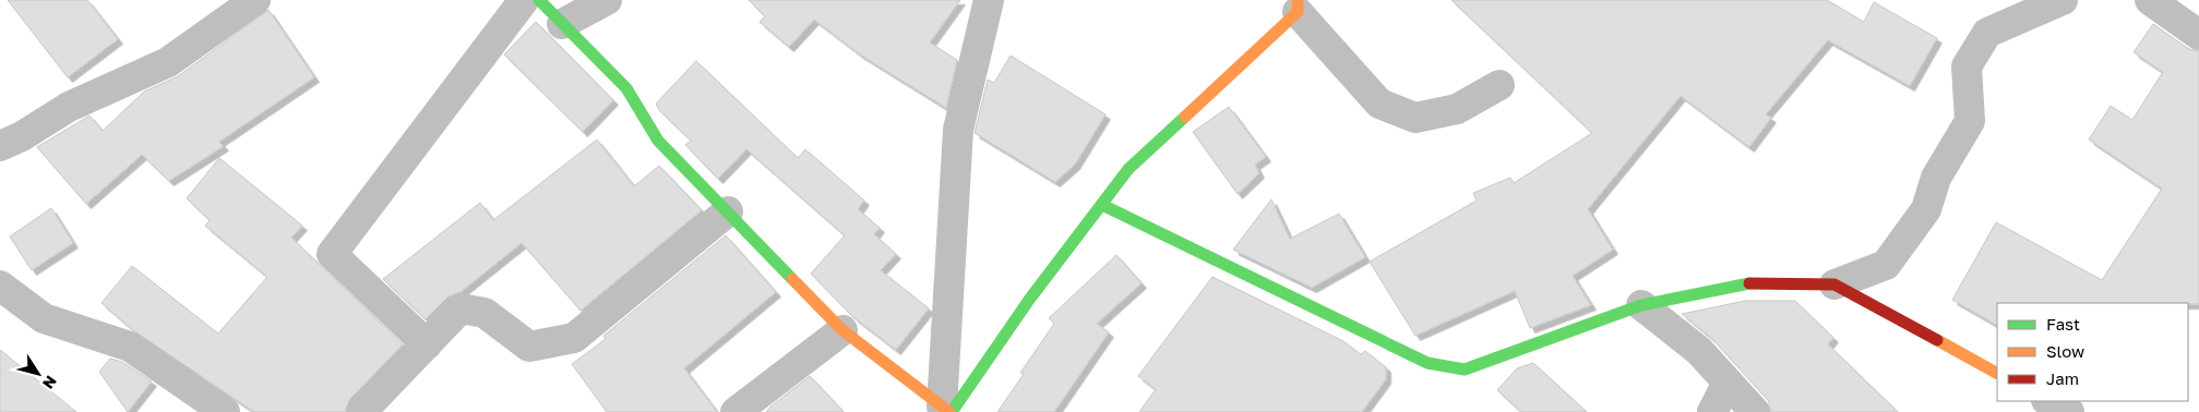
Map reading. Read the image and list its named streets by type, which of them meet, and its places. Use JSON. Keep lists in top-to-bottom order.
{
  "legend": ["Fast", "Slow", "Jam"],
  "north": "bottom right"
}
